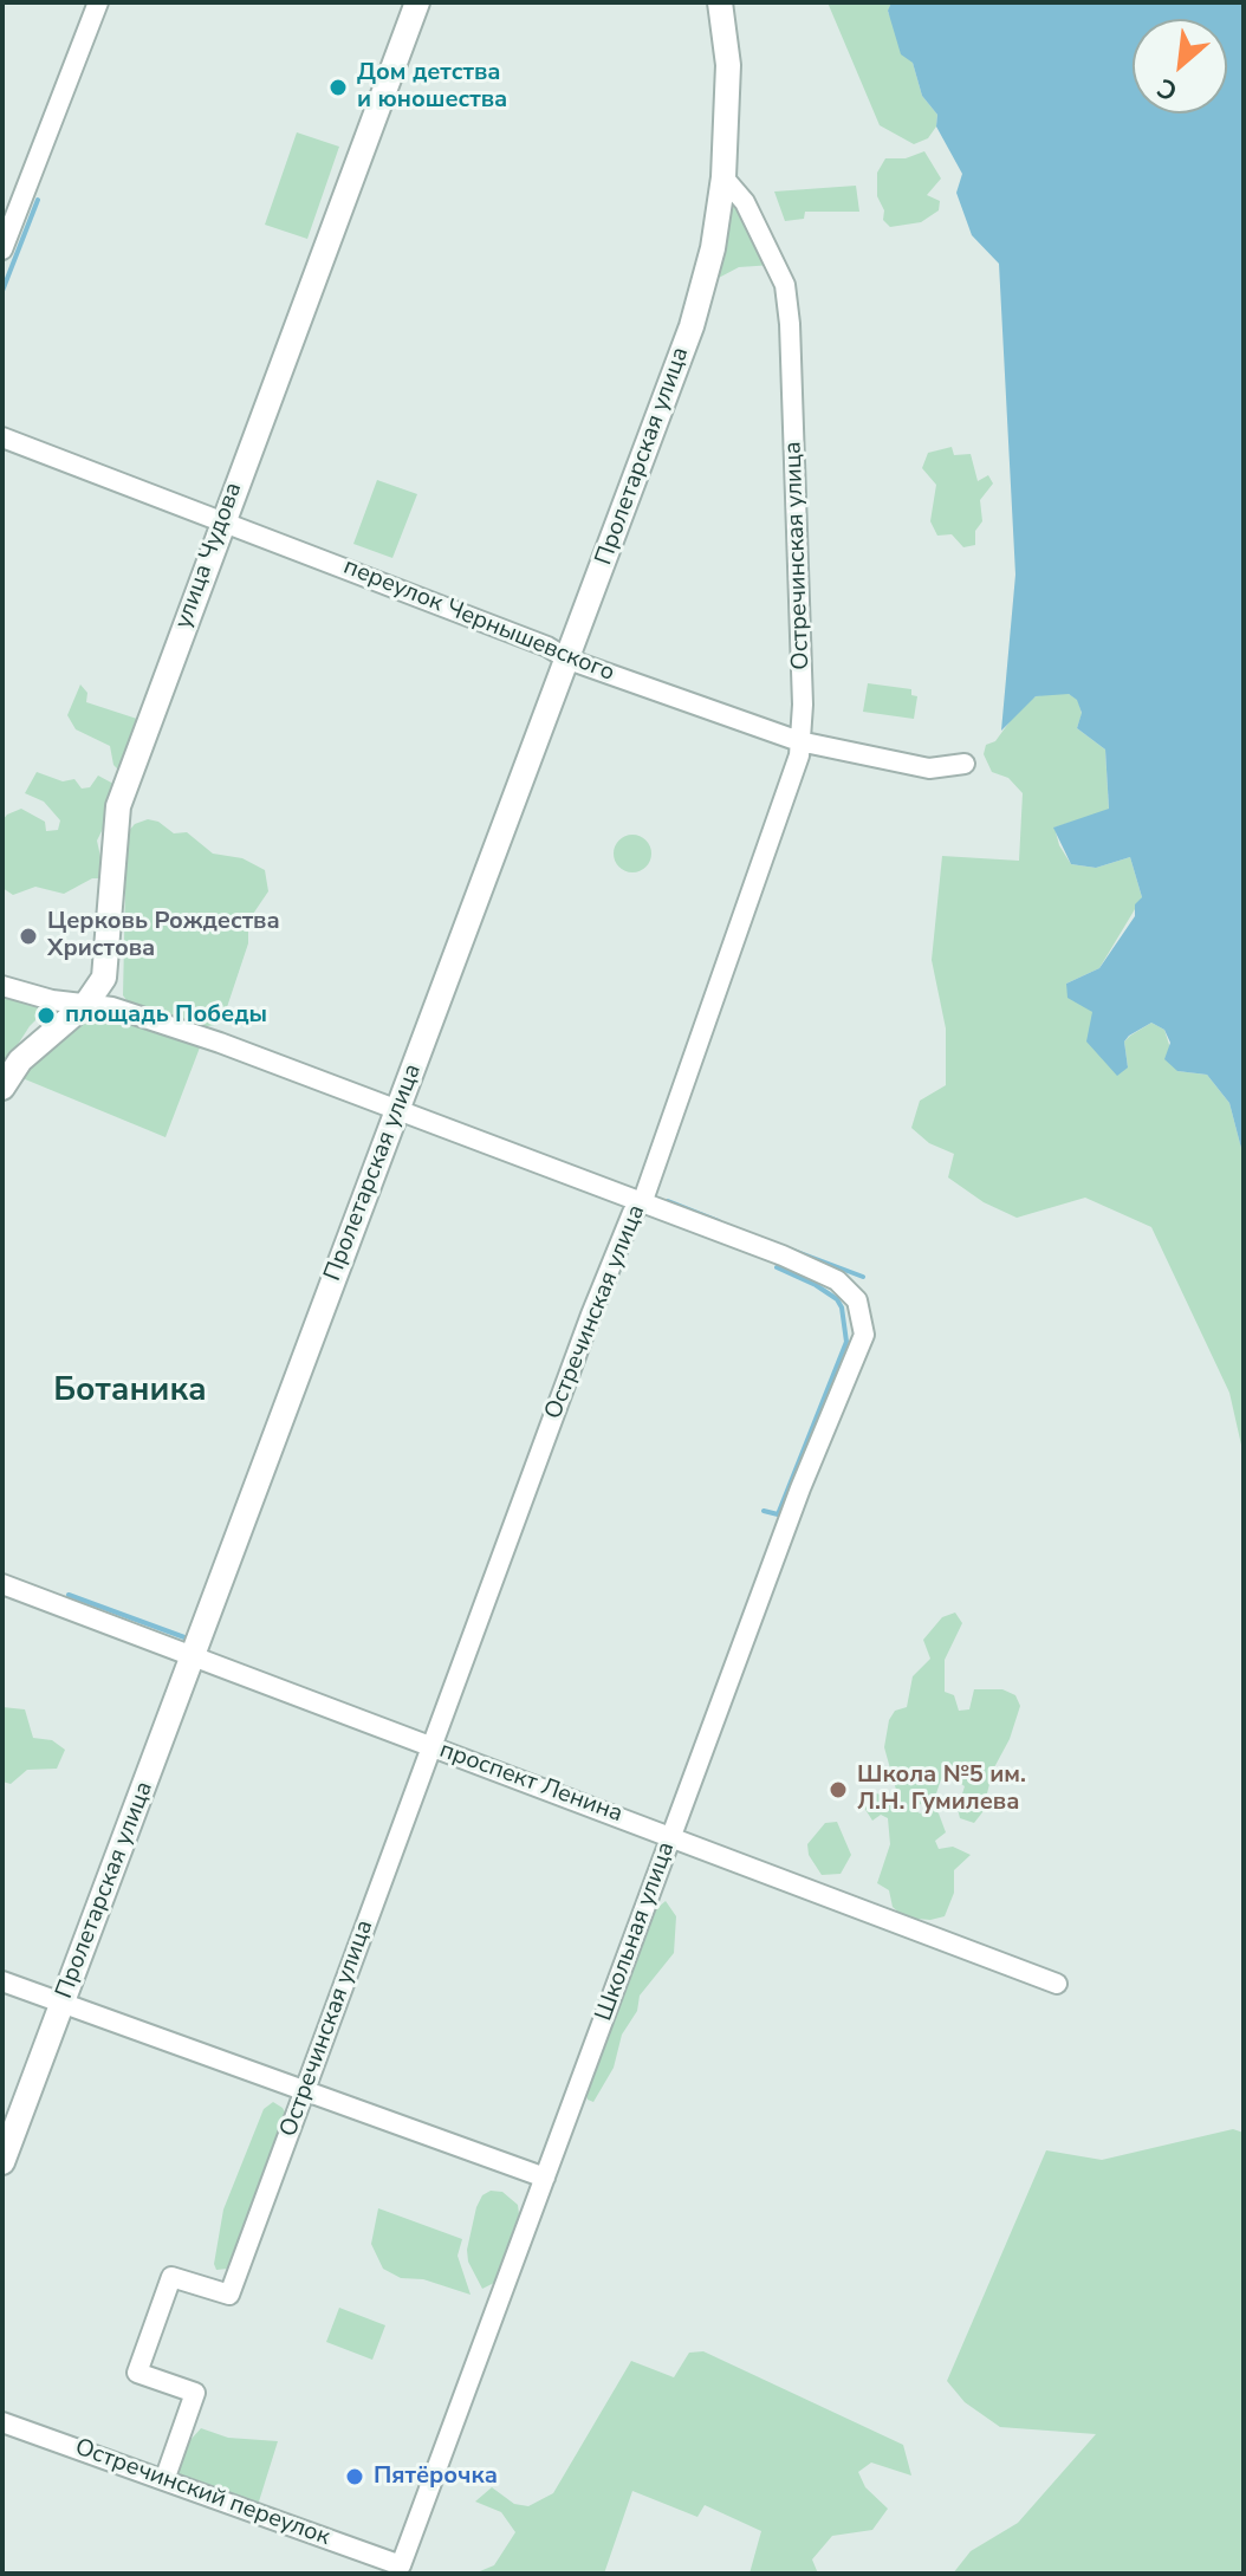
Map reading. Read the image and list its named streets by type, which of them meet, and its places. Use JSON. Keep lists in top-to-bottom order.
{
  "streets": {
    "street": [
      "Пролетарская улица",
      "улица Чудова",
      "Остречинская улица",
      "переулок Чернышевского",
      "проспект Ленина",
      "Школьная улица",
      "Остречинский переулок"
    ]
  },
  "crossings": [
    ["Пролетарская улица", "Остречинская улица"],
    ["Пролетарская улица", "переулок Чернышевского"],
    ["Пролетарская улица", "проспект Ленина"],
    ["улица Чудова", "переулок Чернышевского"],
    ["Остречинская улица", "переулок Чернышевского"],
    ["Остречинская улица", "проспект Ленина"],
    ["Остречинская улица", "Школьная улица"],
    ["Остречинская улица", "Остречинский переулок"],
    ["проспект Ленина", "Школьная улица"],
    ["Школьная улица", "Остречинский переулок"]
  ],
  "districts": ["Ботаника"],
  "places": [
    "Дом детства и юношества",
    "Церковь Рождества Христова",
    "площадь Победы",
    "Школа №5 им. Л.Н. Гумилева",
    "Пятёрочка"
  ],
  "north": "bottom left"
}
